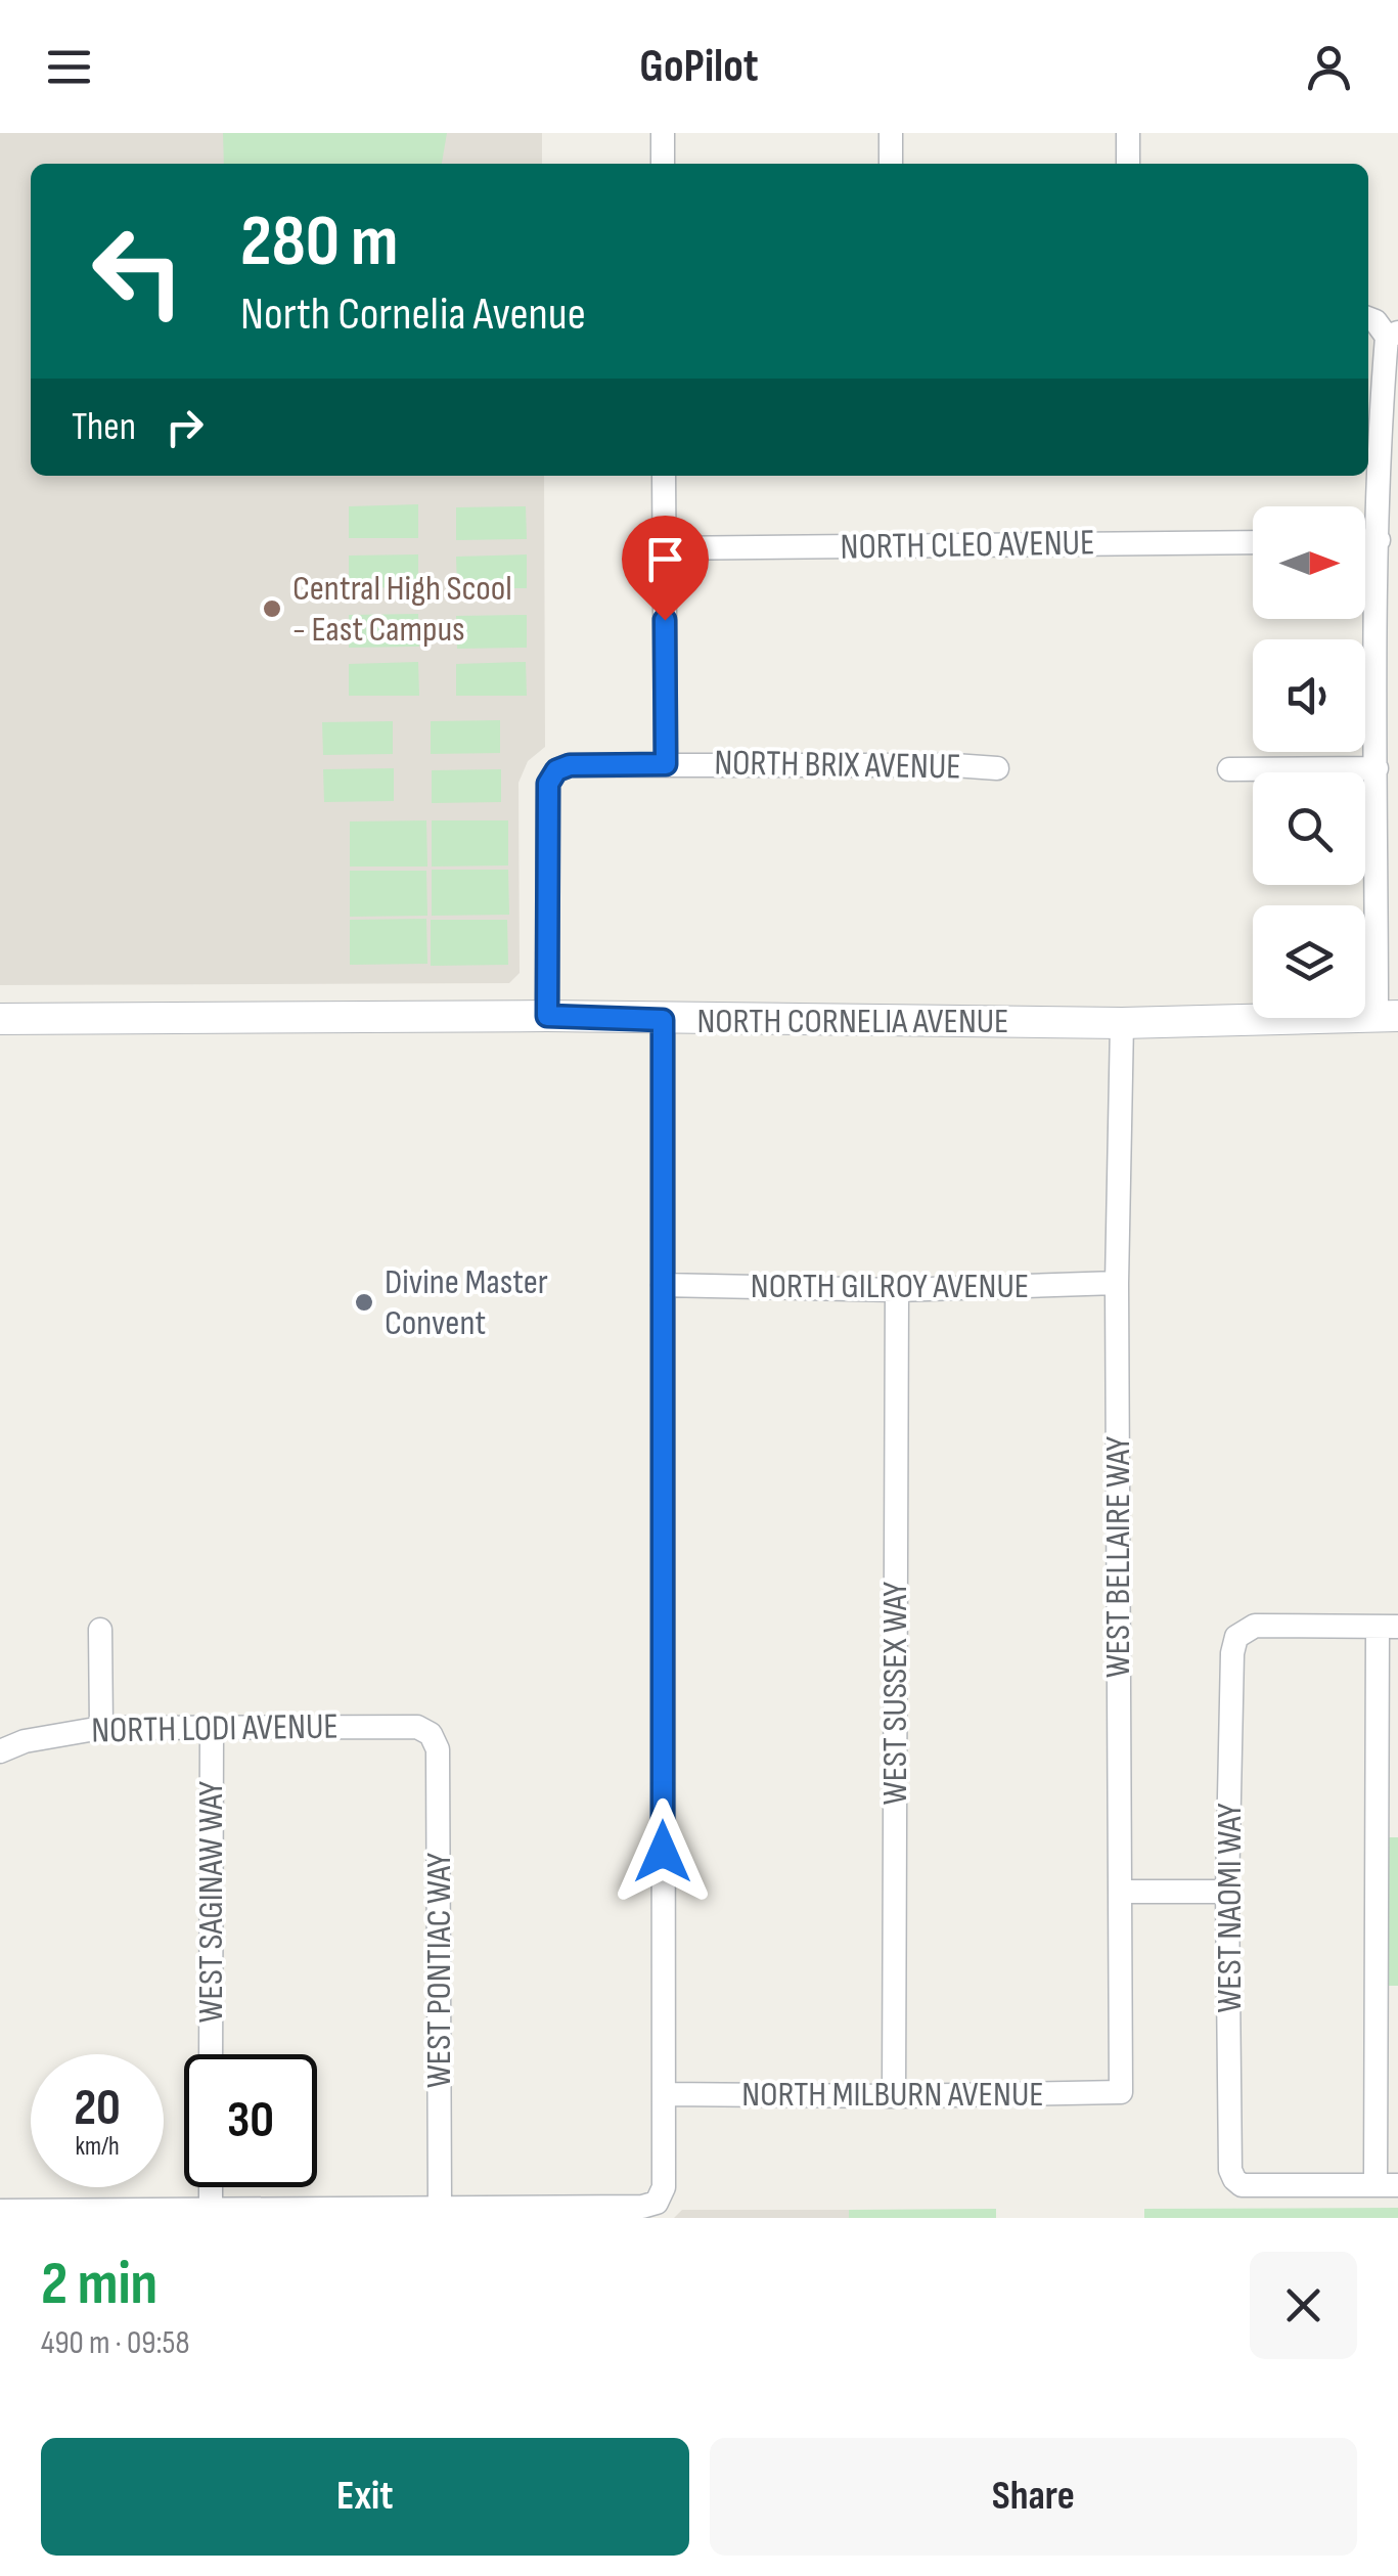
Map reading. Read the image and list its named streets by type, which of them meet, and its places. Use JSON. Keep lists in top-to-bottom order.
{
  "streets": {
    "street": [
      "NORTH CLEO AVENUE",
      "NORTH BRIX AVENUE",
      "NORTH CORNELIA AVENUE",
      "NORTH GILROY AVENUE",
      "WEST BELLAIRE WAY",
      "WEST SUSSEX WAY",
      "NORTH LODI AVENUE",
      "WEST SAGINAW WAY",
      "WEST NAOMI WAY",
      "WEST PONTIAC WAY",
      "NORTH MILBURN AVENUE"
    ]
  },
  "crossings": [
    ["NORTH BRIX AVENUE", "NORTH CORNELIA AVENUE"],
    ["NORTH CORNELIA AVENUE", "WEST BELLAIRE WAY"],
    ["NORTH GILROY AVENUE", "WEST BELLAIRE WAY"],
    ["NORTH GILROY AVENUE", "WEST SUSSEX WAY"],
    ["WEST BELLAIRE WAY", "NORTH MILBURN AVENUE"],
    ["WEST SUSSEX WAY", "NORTH MILBURN AVENUE"],
    ["NORTH LODI AVENUE", "WEST SAGINAW WAY"],
    ["NORTH LODI AVENUE", "WEST PONTIAC WAY"]
  ],
  "places": ["Central High Scool - East Campus", "Divine Master Convent"],
  "north": "right",
  "page": {
    "header": "GoPilot",
    "turn": ["280 m", "North Cornelia Avenue"],
    "then": "Then",
    "speed": "20 km/h",
    "limit": "30",
    "heading": ["2 min", "490 m · 09:58"],
    "buttons": ["Exit", "Share"]
  }
}
